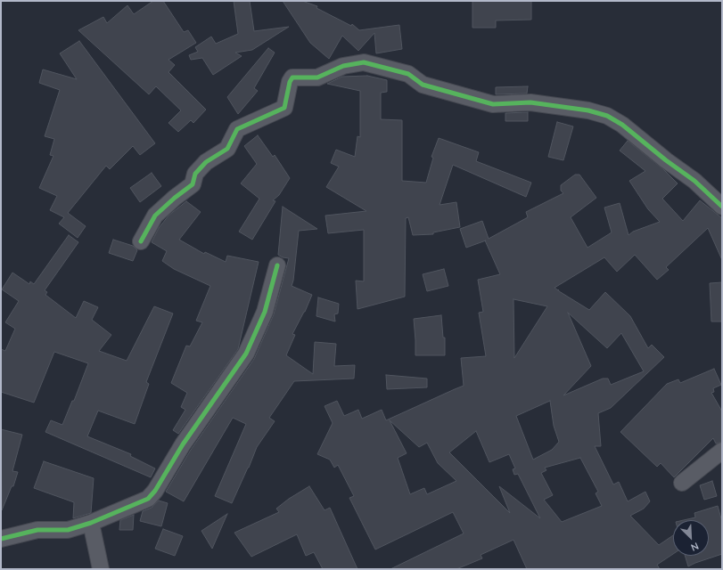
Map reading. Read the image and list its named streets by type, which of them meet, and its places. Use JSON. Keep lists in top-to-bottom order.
{
  "north": "bottom right"
}
